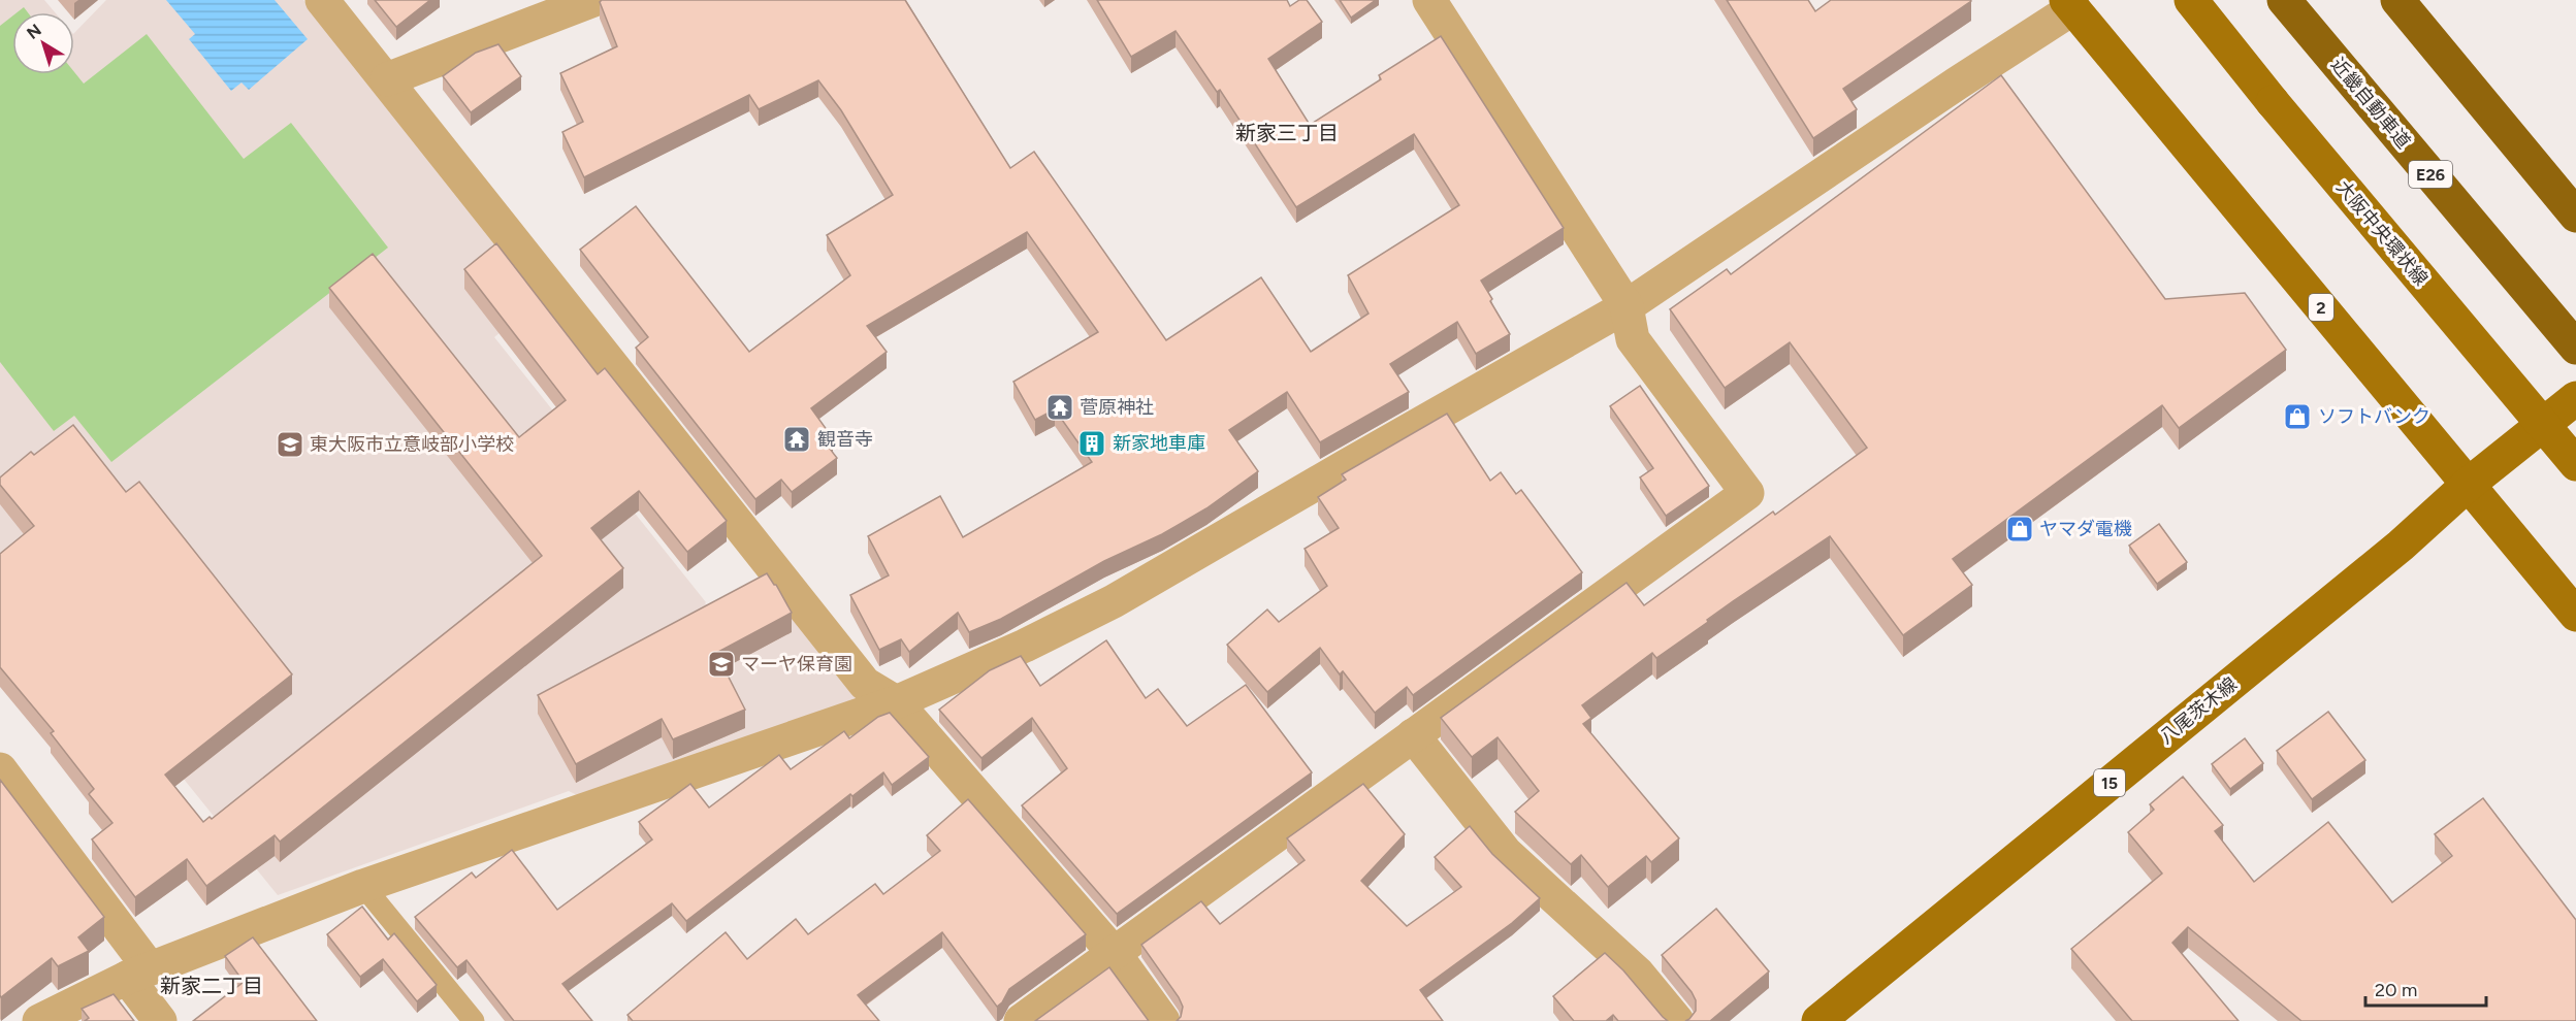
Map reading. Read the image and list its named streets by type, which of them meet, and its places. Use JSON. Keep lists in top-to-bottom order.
{
  "streets": {
    "highway": ["近畿自動車道", "E26"],
    "main road": [
      "大阪中央環状線",
      "2",
      "八尾茨木線",
      "15"
    ]
  },
  "crossings": [
    ["2", "八尾茨木線"]
  ],
  "districts": ["新家三丁目", "新家二丁目"],
  "places": {
    "temple": ["菅原神社", "観音寺"],
    "shop": ["ソフトバンク", "ヤマダ電機"],
    "building": ["新家地車庫"],
    "school or university": ["東大阪市立意岐部小学校", "マーヤ保育園"]
  },
  "scale_bar": "20 m",
  "north": "top left"
}
